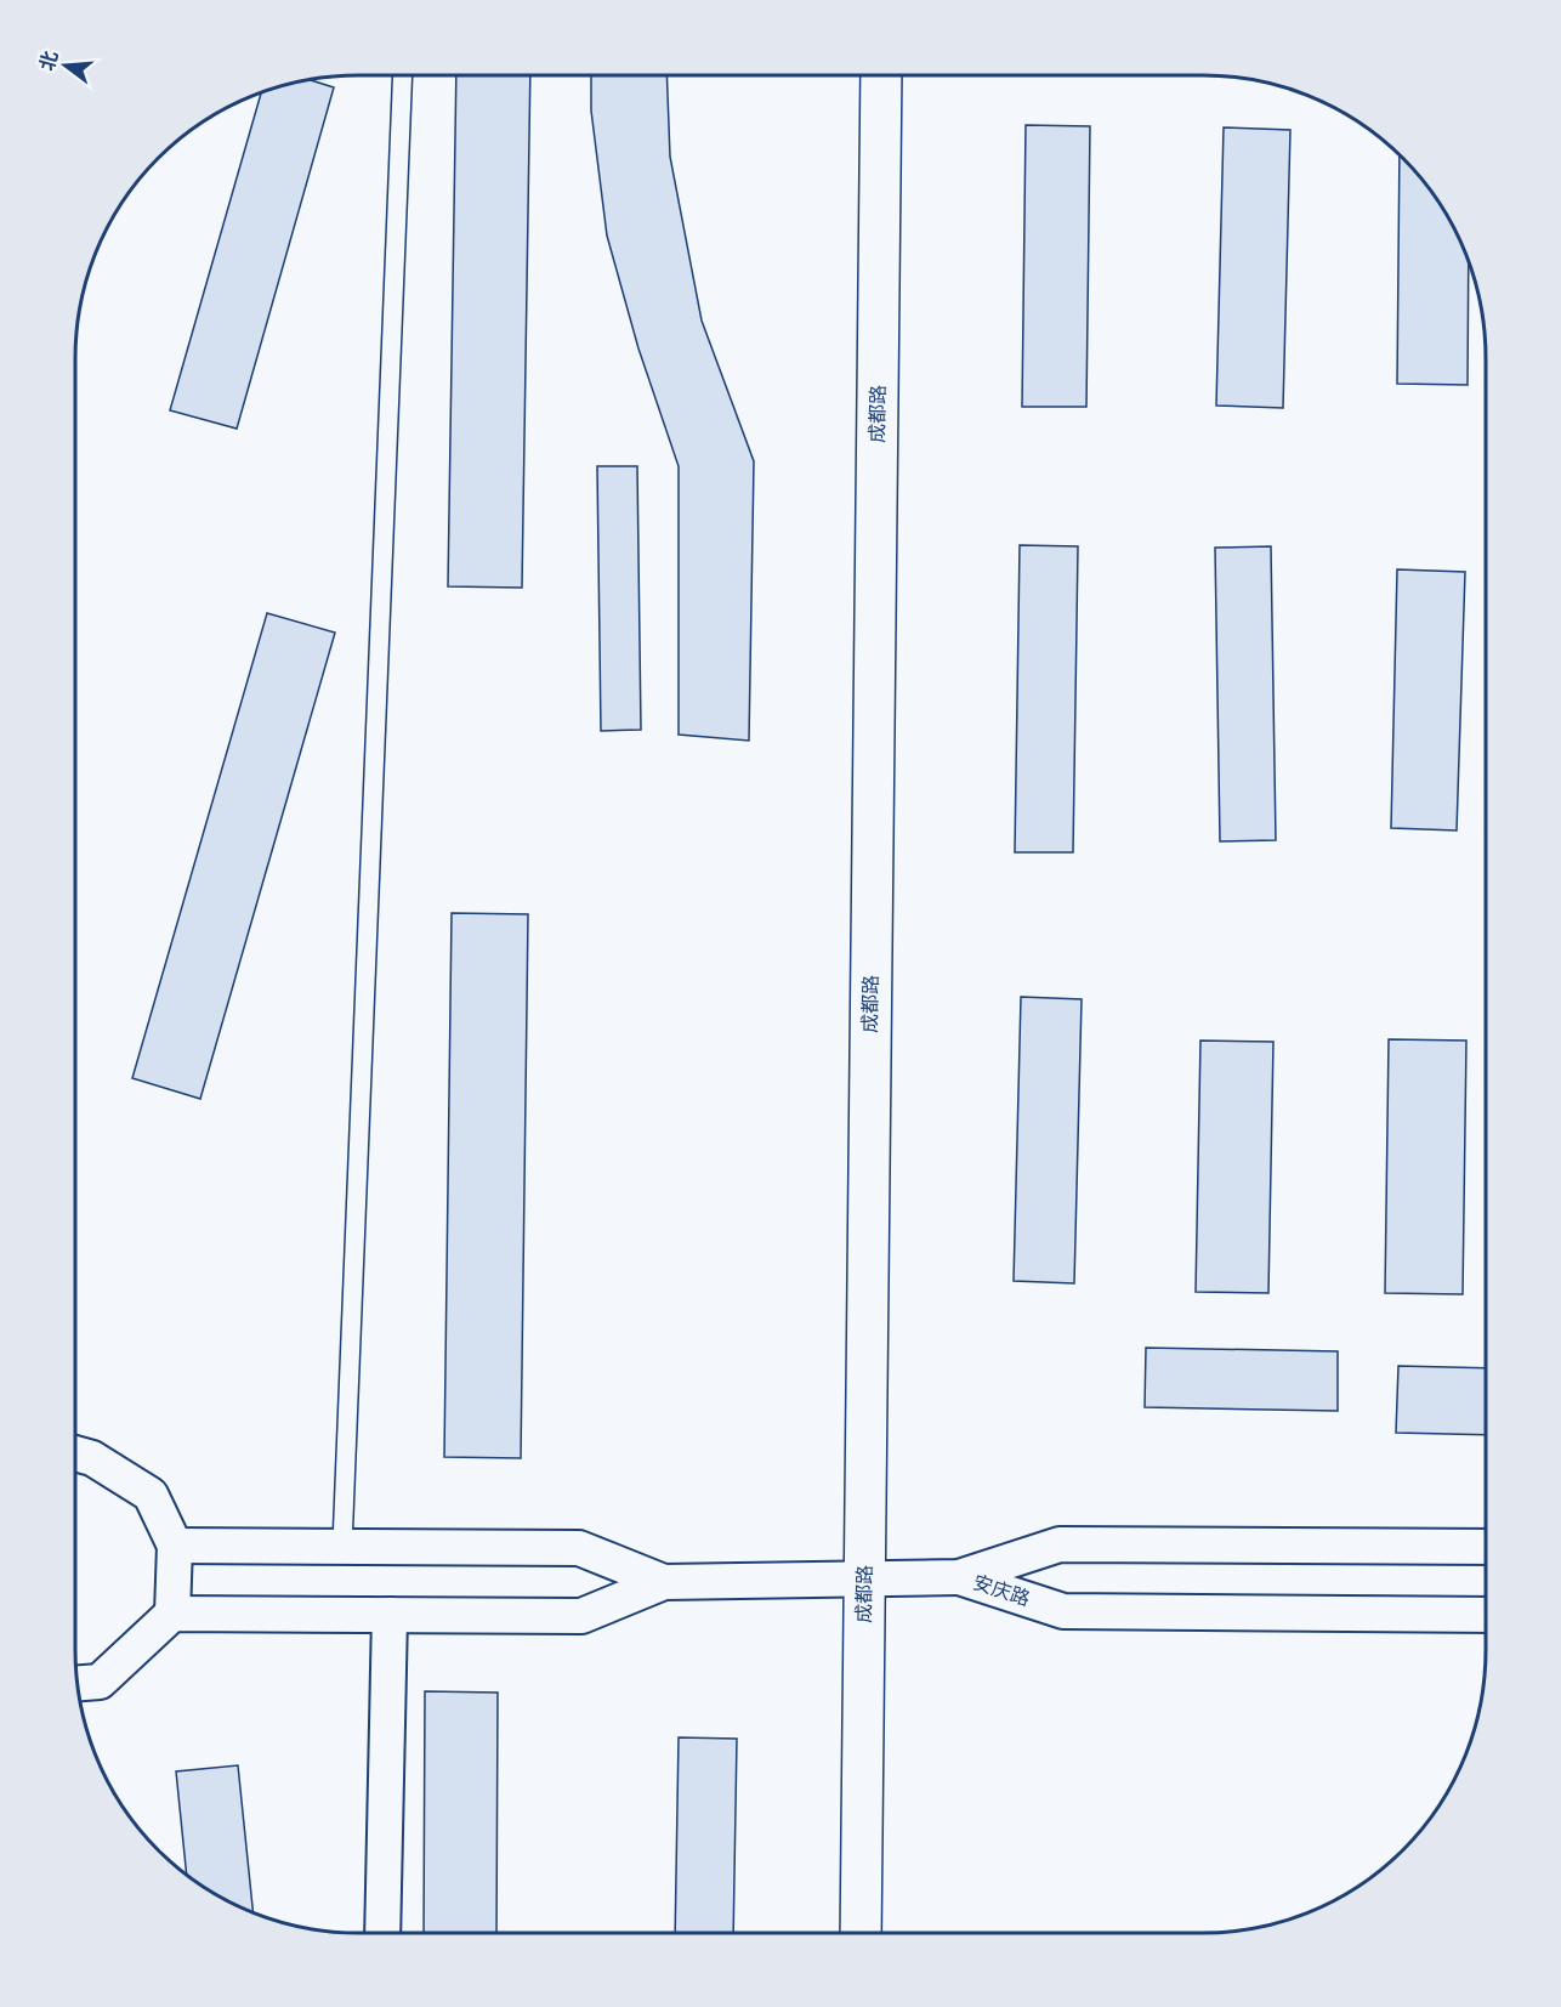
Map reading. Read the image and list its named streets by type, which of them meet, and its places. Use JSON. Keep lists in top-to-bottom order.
{
  "streets": {
    "street": ["成都路", "安庆路"]
  },
  "north": "left"
}
